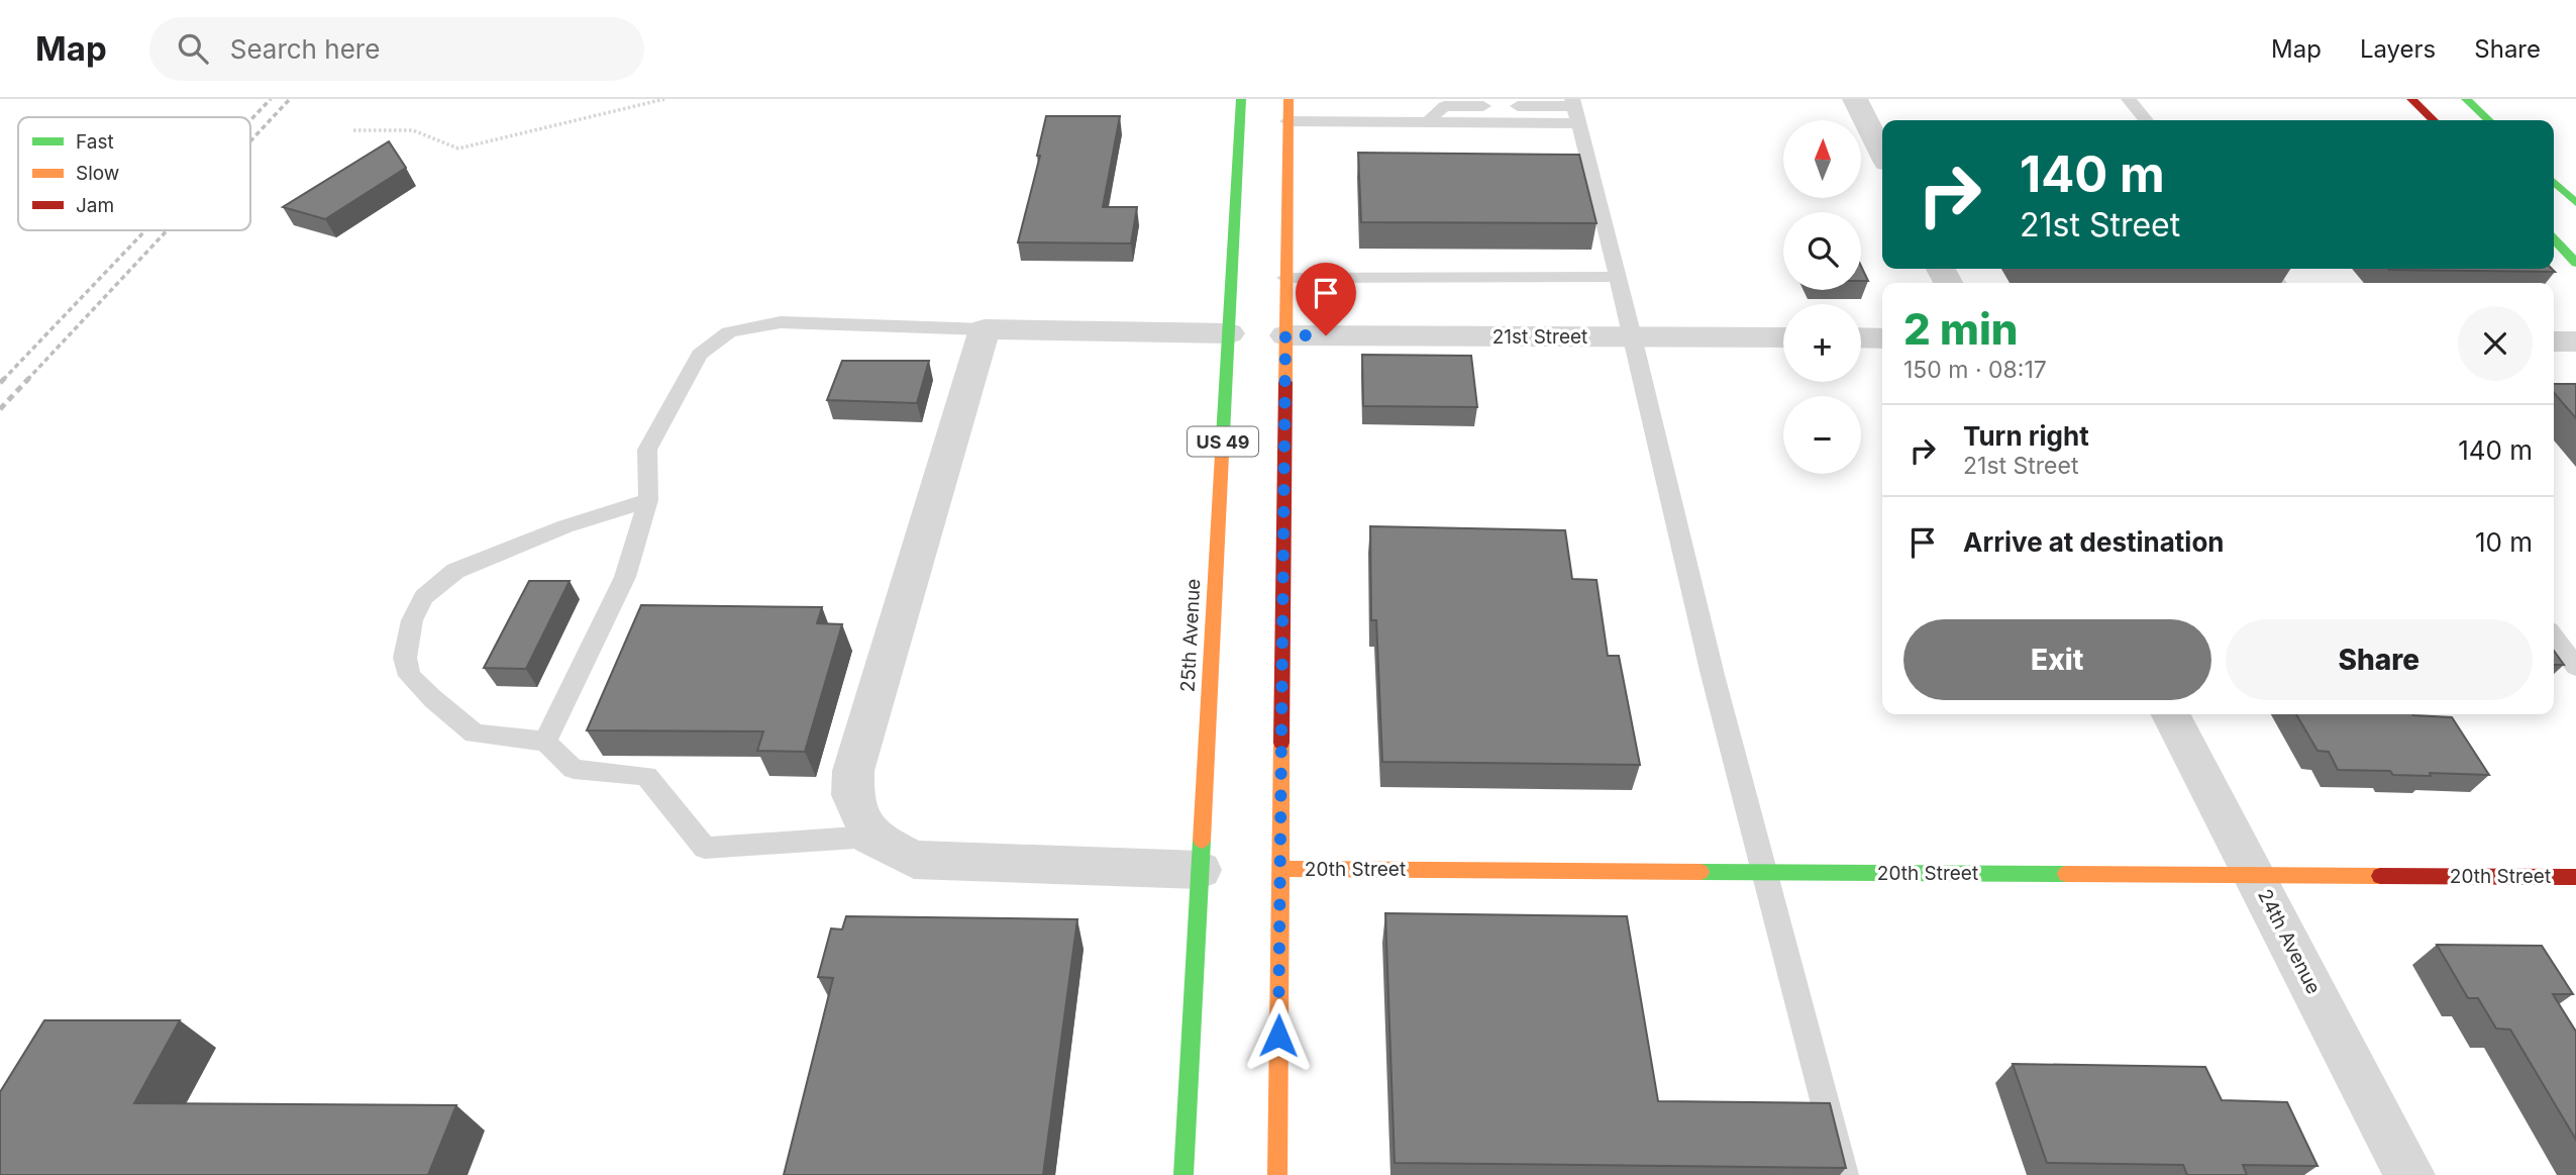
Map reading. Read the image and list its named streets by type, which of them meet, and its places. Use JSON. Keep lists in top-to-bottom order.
{
  "streets": {
    "main road": ["US 49", "25th Avenue", "20th Street"],
    "street": ["21st Street", "24th Avenue"]
  },
  "crossings": [
    ["21st Street", "US 49"],
    ["US 49", "20th Street"],
    ["20th Street", "24th Avenue"]
  ],
  "legend": ["Fast", "Slow", "Jam"],
  "north": "top",
  "page": {
    "header": "Map",
    "search": "Search here",
    "nav": ["Map", "Layers", "Share"],
    "map_buttons": ["+", "−"],
    "turn": ["140 m", "21st Street"],
    "heading": ["2 min", "150 m · 08:17"],
    "list": [
      {
        "name": "Turn right",
        "note": "21st Street",
        "value": "140 m"
      },
      {
        "name": "Arrive at destination",
        "value": "10 m"
      }
    ],
    "buttons": ["Exit", "Share"]
  }
}
